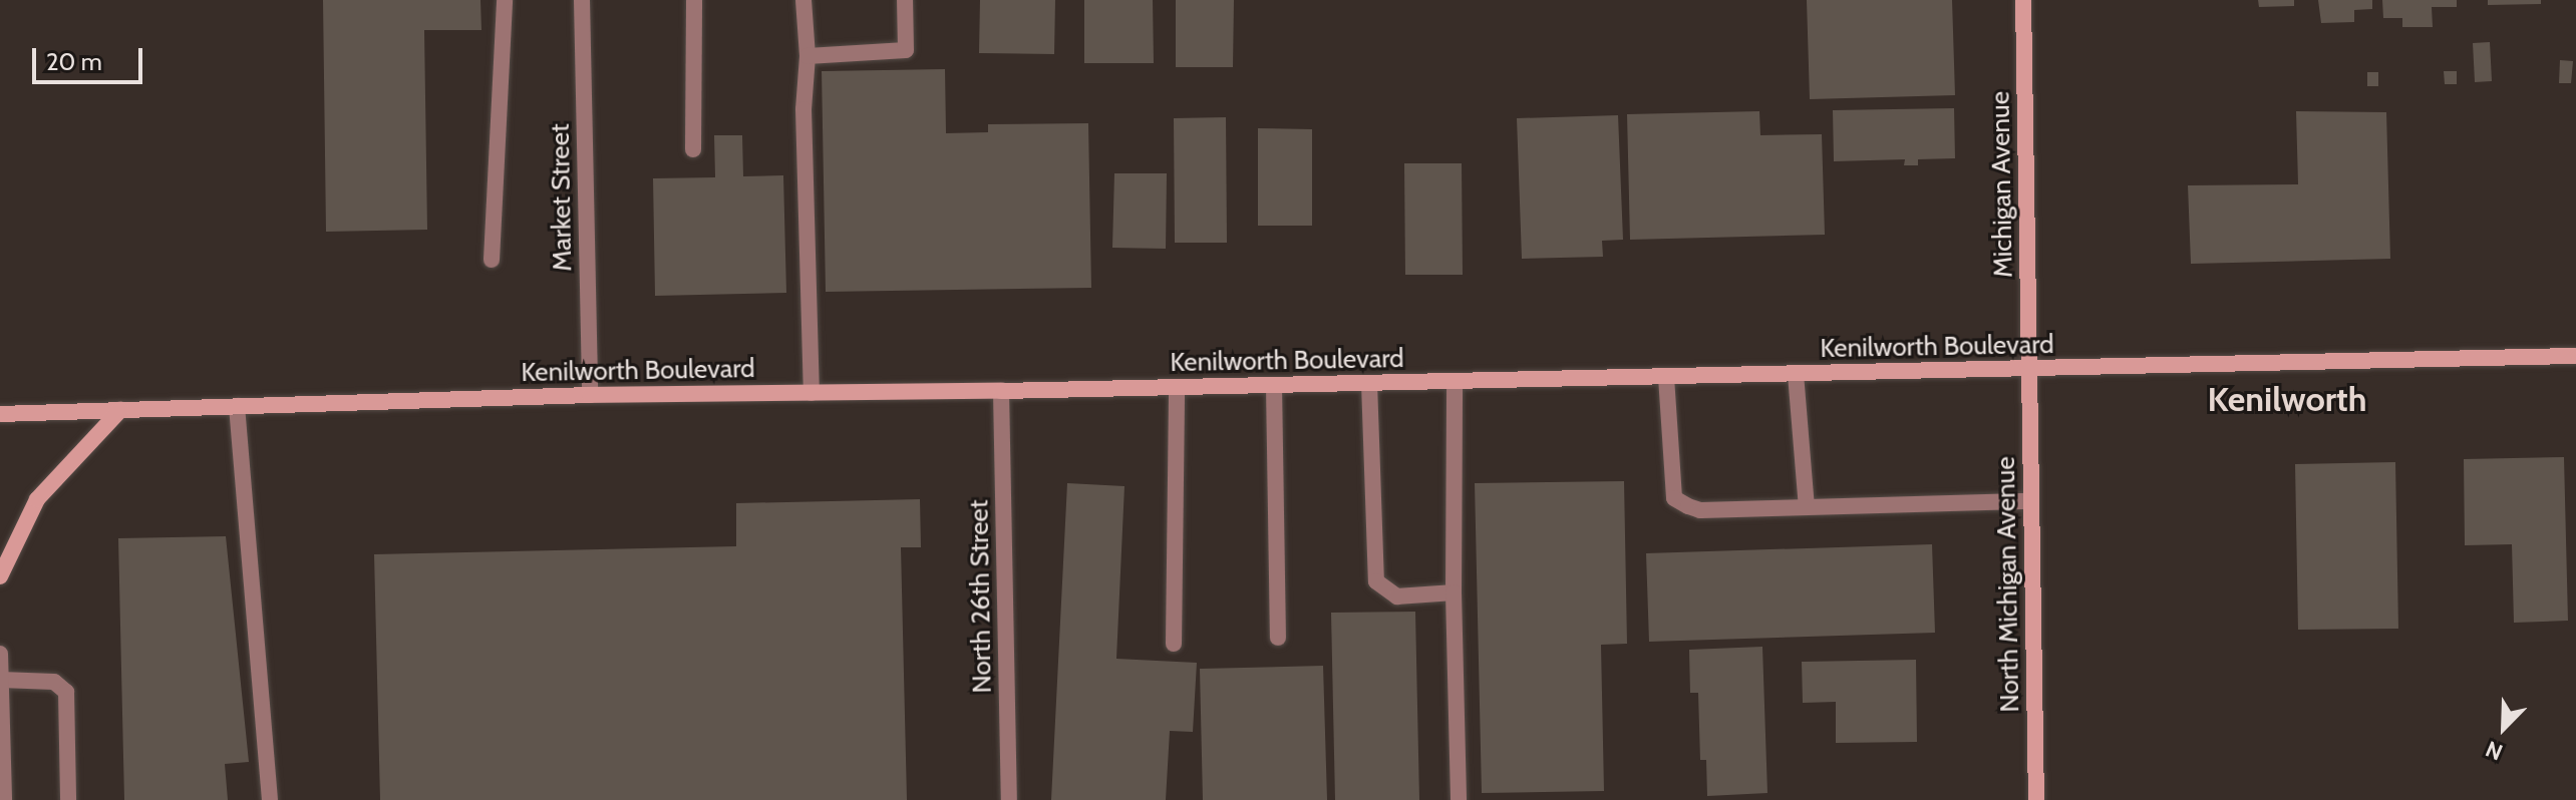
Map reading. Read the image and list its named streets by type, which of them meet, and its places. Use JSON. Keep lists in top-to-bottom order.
{
  "streets": {
    "main road": ["Michigan Avenue", "Kenilworth Boulevard", "North Michigan Avenue"],
    "street": ["Market Street", "North 26th Street"]
  },
  "crossings": [
    ["Michigan Avenue", "Kenilworth Boulevard"],
    ["Michigan Avenue", "North Michigan Avenue"],
    ["Market Street", "Kenilworth Boulevard"],
    ["Kenilworth Boulevard", "North Michigan Avenue"],
    ["Kenilworth Boulevard", "North 26th Street"]
  ],
  "districts": ["Kenilworth"],
  "scale_bar": "20 m",
  "north": "bottom left"
}
